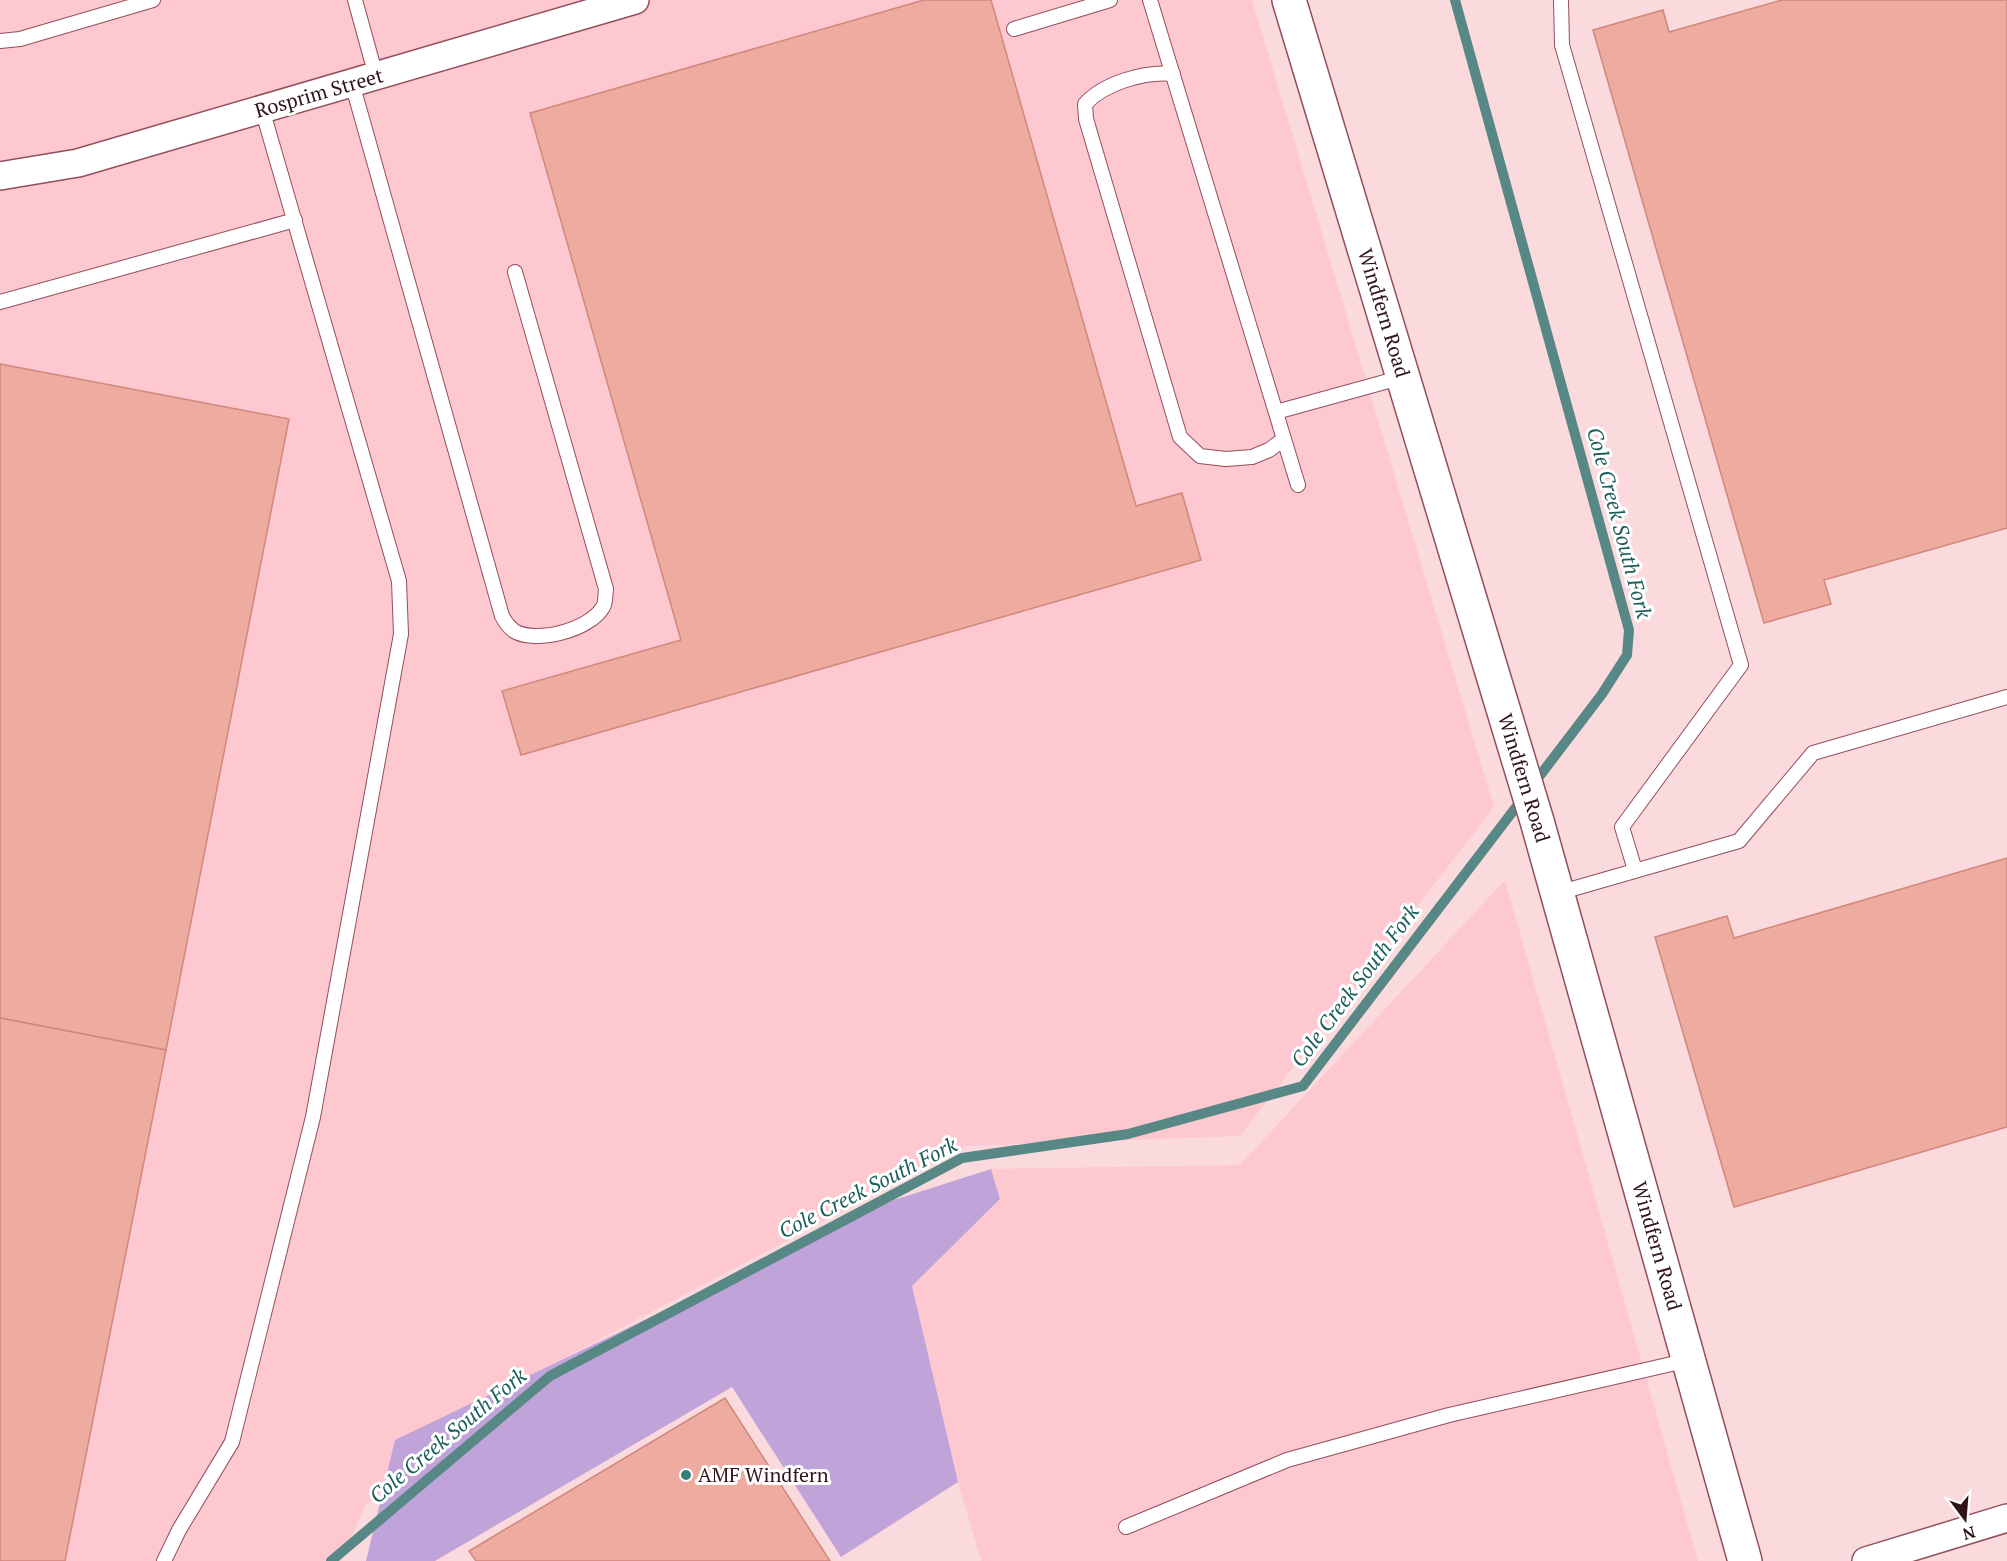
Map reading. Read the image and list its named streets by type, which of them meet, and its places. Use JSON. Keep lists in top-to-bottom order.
{
  "streets": {
    "street": ["Rosprim Street", "Windfern Road"]
  },
  "water": ["Cole Creek South Fork"],
  "places": ["AMF Windfern"],
  "north": "bottom"
}
